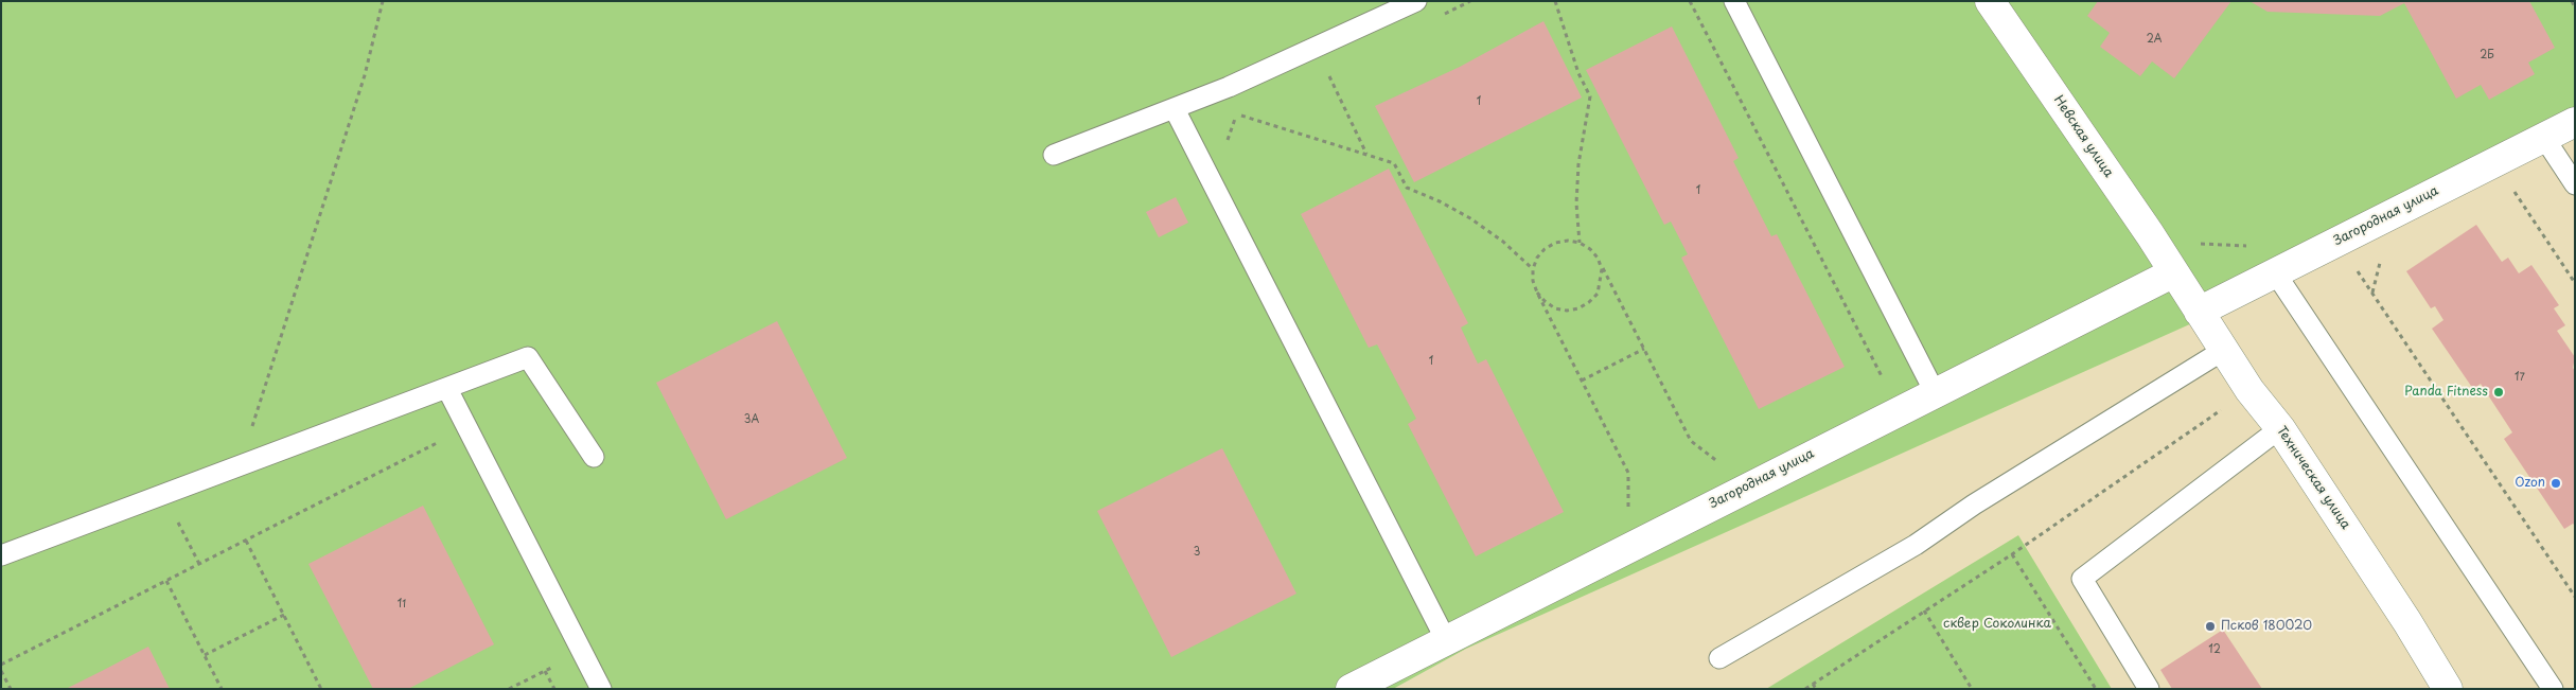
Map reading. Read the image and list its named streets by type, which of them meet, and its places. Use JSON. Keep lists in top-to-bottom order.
{
  "streets": {
    "street": ["Невская улица", "Загородная улица", "Техническая улица"]
  },
  "crossings": [
    ["Невская улица", "Загородная улица"],
    ["Невская улица", "Техническая улица"],
    ["Загородная улица", "Техническая улица"]
  ],
  "parks": ["сквер Соколинка"],
  "places": ["Panda Fitness", "Ozon", "Псков 180020"],
  "house_numbers": [
    "2А",
    "2Б",
    "1",
    "1",
    "1",
    "17",
    "3А",
    "3",
    "11",
    "12"
  ]
}
